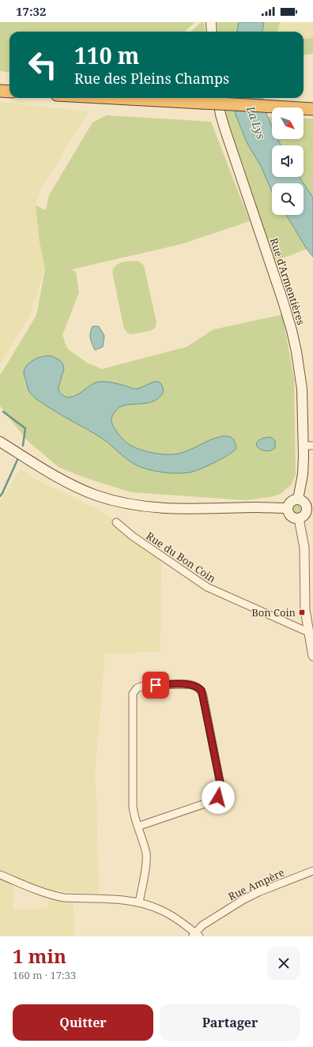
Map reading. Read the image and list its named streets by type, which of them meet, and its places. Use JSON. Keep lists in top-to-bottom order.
{
  "streets": {
    "main road": ["Rue d'Armentières"],
    "street": ["Rue du Bon Coin", "Rue Ampère"]
  },
  "water": ["La Lys"],
  "places": {
    "transit": ["Bon Coin"]
  },
  "north": "bottom right",
  "page": {
    "status": "17:32",
    "turn": ["110 m", "Rue des Pleins Champs"],
    "heading": ["1 min", "160 m · 17:33"],
    "buttons": ["Quitter", "Partager"]
  }
}
